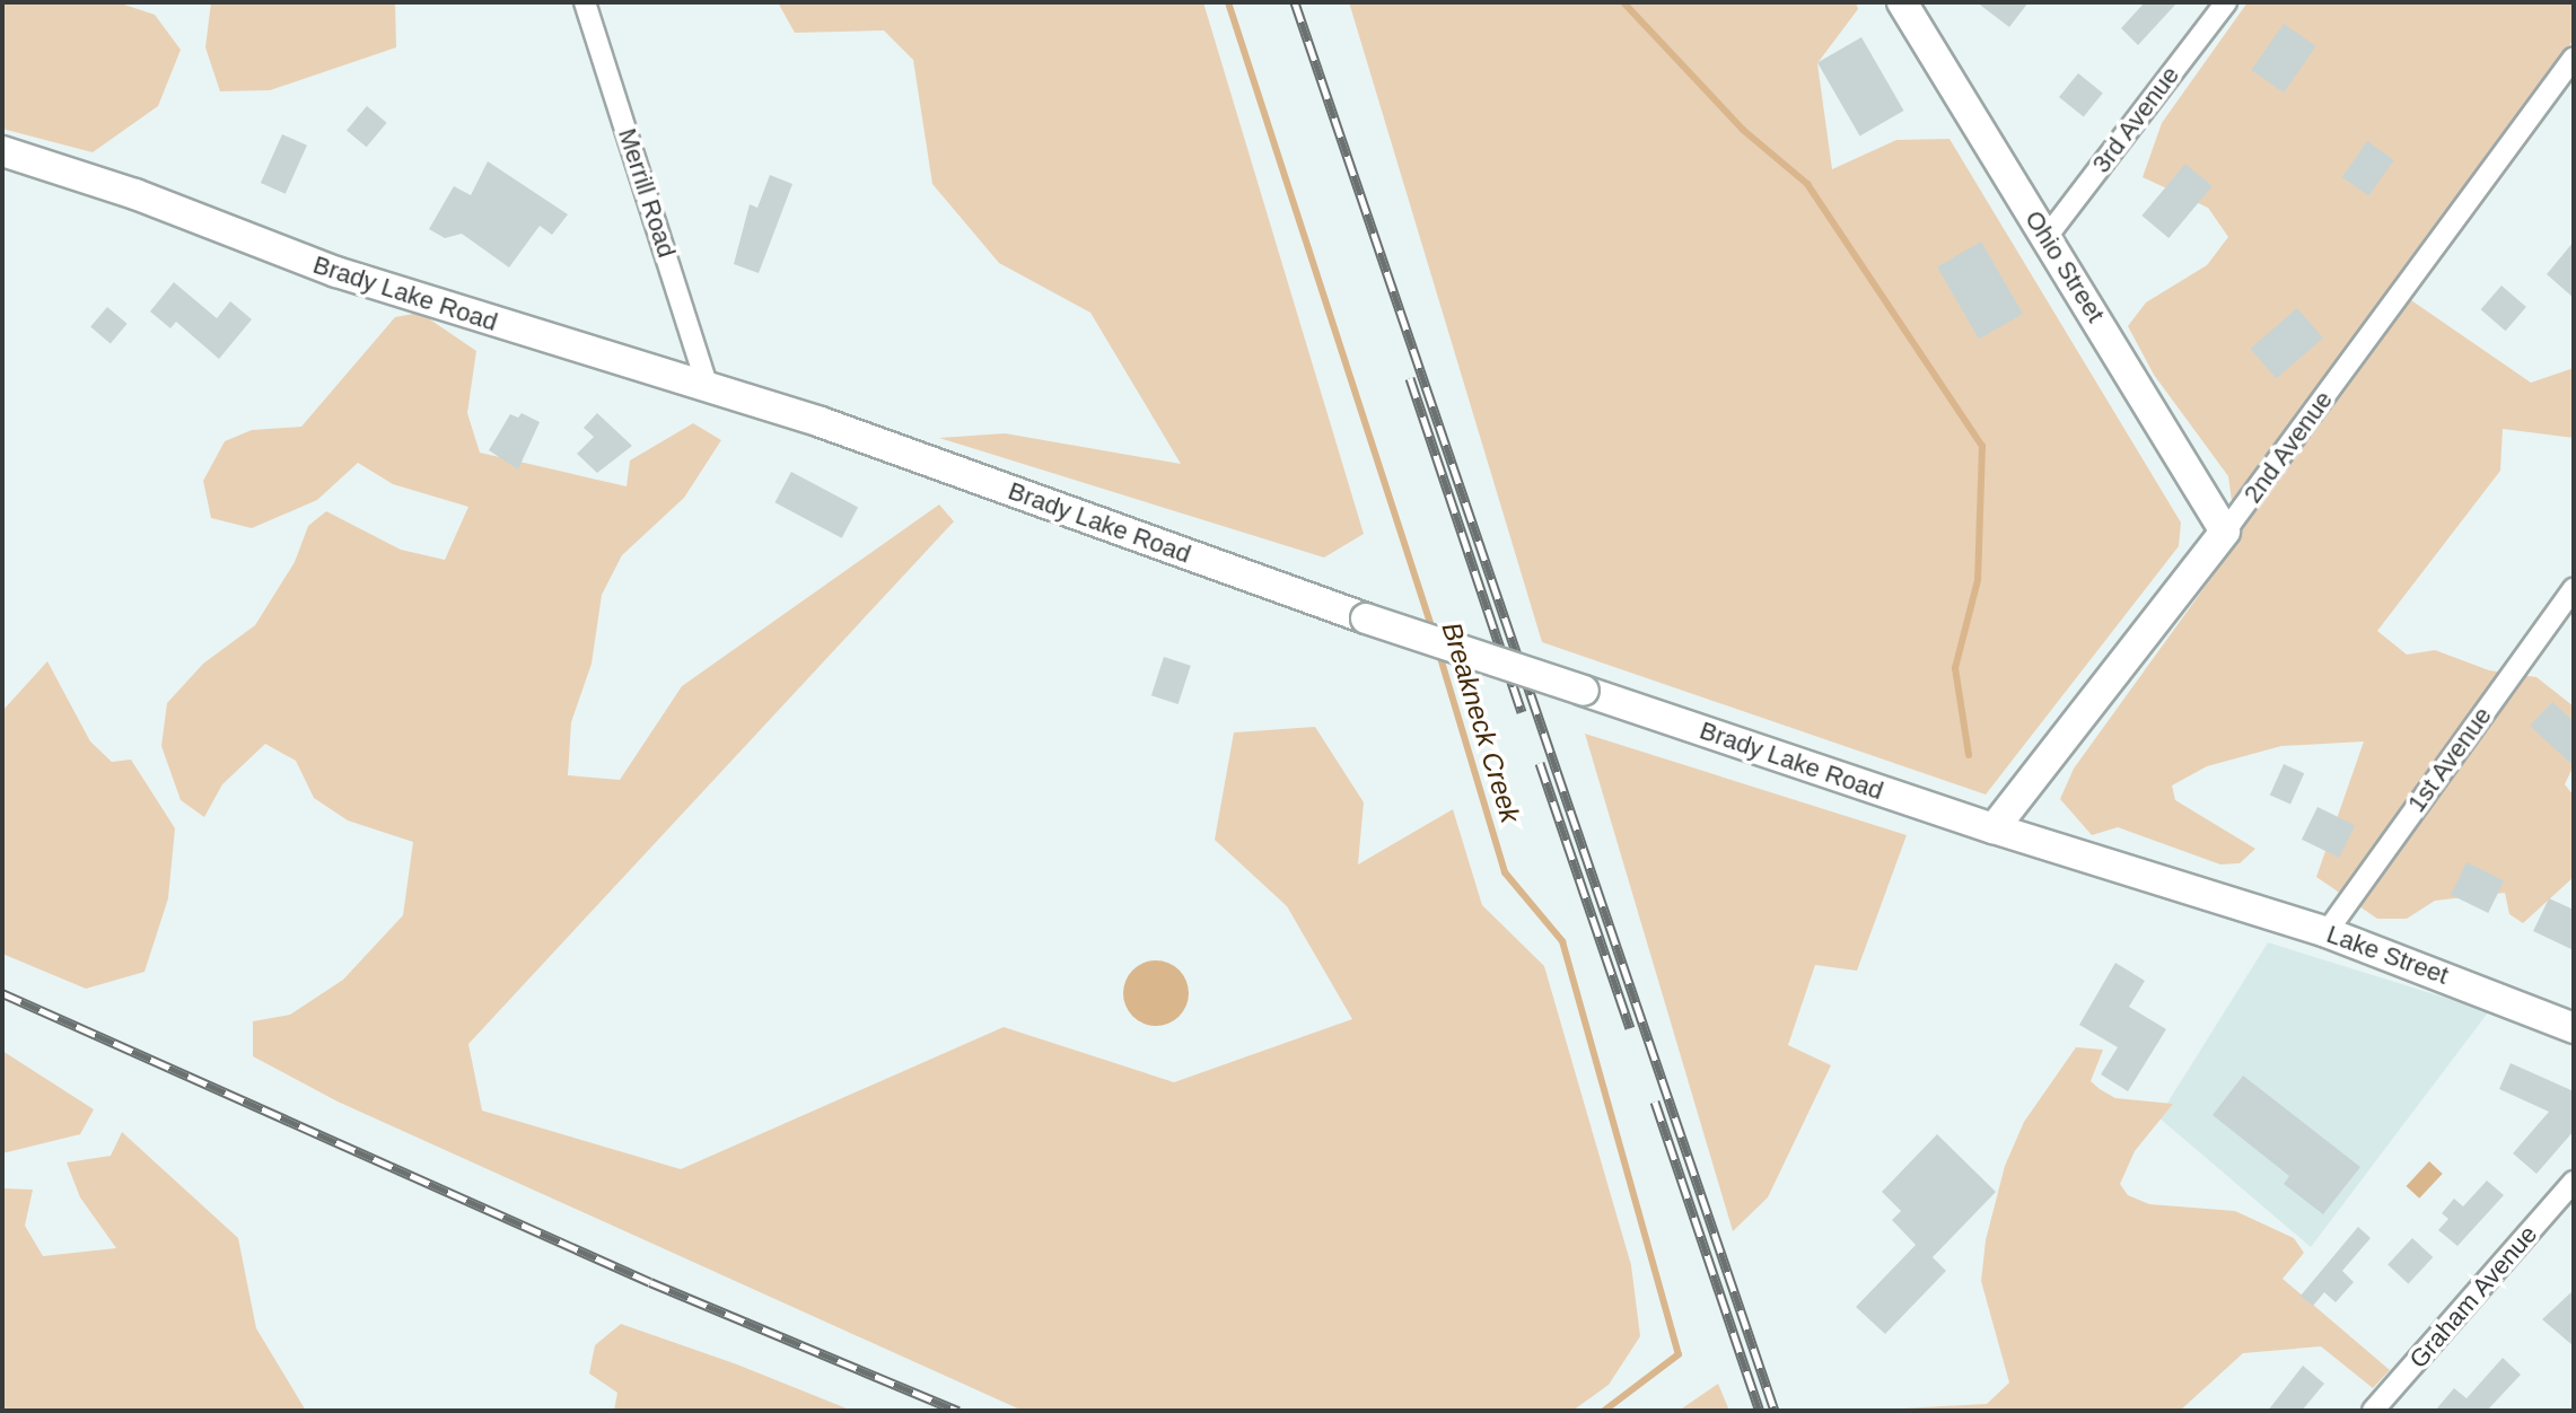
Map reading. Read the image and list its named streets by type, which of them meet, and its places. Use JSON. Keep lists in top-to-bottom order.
{
  "streets": {
    "street": [
      "3rd Avenue",
      "Merrill Road",
      "Ohio Street",
      "Brady Lake Road",
      "2nd Avenue",
      "1st Avenue",
      "Lake Street",
      "Graham Avenue"
    ]
  },
  "crossings": [
    ["3rd Avenue", "Ohio Street"],
    ["Merrill Road", "Brady Lake Road"],
    ["Ohio Street", "2nd Avenue"],
    ["Brady Lake Road", "2nd Avenue"],
    ["Brady Lake Road", "Lake Street"],
    ["1st Avenue", "Lake Street"]
  ],
  "water": ["Breakneck Creek"]
}
